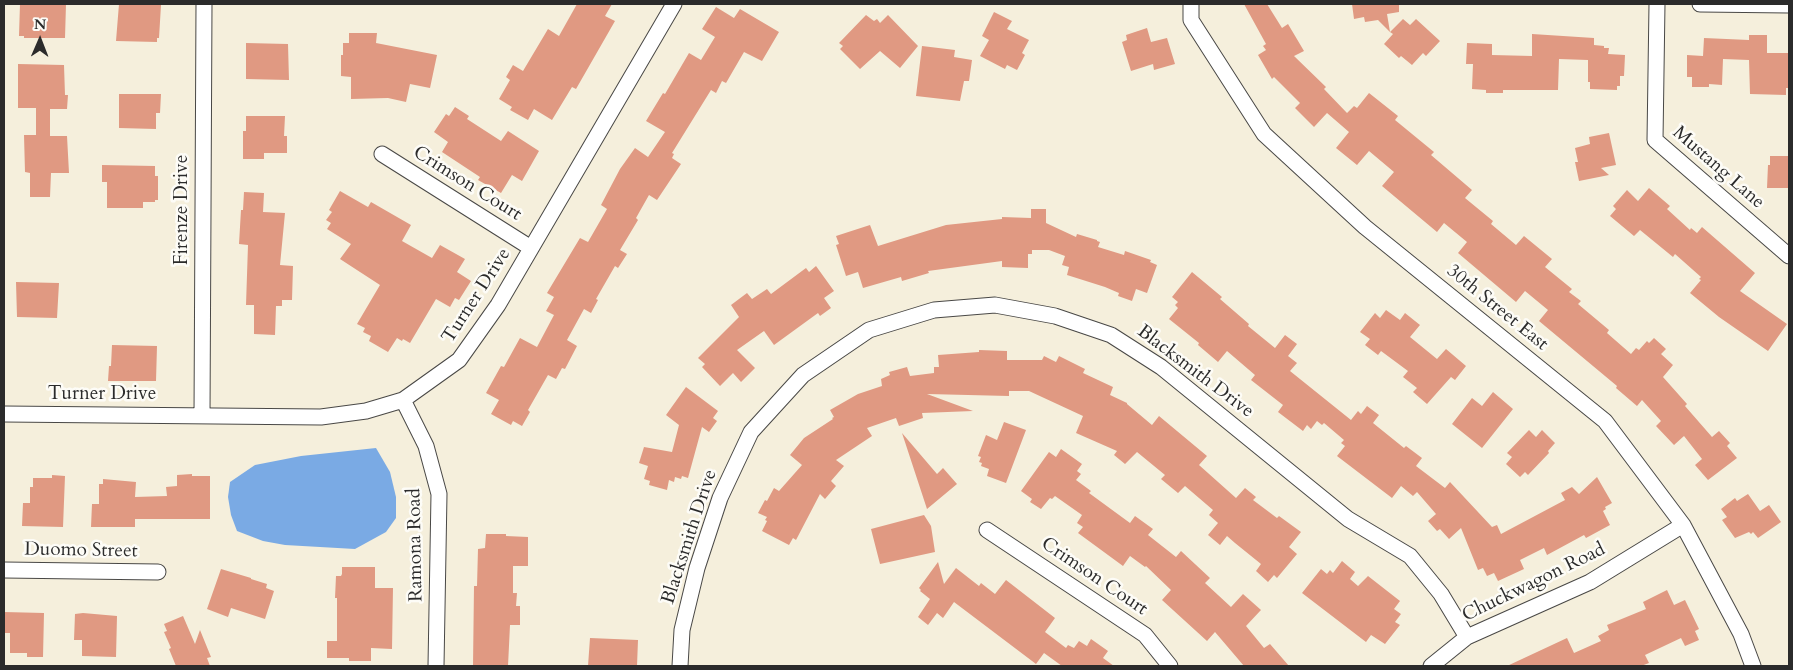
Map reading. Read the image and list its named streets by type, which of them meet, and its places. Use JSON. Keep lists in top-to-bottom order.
{
  "streets": {
    "street": [
      "Mustang Lane",
      "Crimson Court",
      "Firenze Drive",
      "Turner Drive",
      "30th Street East",
      "Blacksmith Drive",
      "Ramona Road",
      "Duomo Street",
      "Chuckwagon Road"
    ]
  },
  "crossings": [
    ["Crimson Court", "Turner Drive"],
    ["Firenze Drive", "Turner Drive"],
    ["Turner Drive", "Ramona Road"],
    ["30th Street East", "Chuckwagon Road"],
    ["Blacksmith Drive", "Chuckwagon Road"]
  ],
  "north": "top"
}
